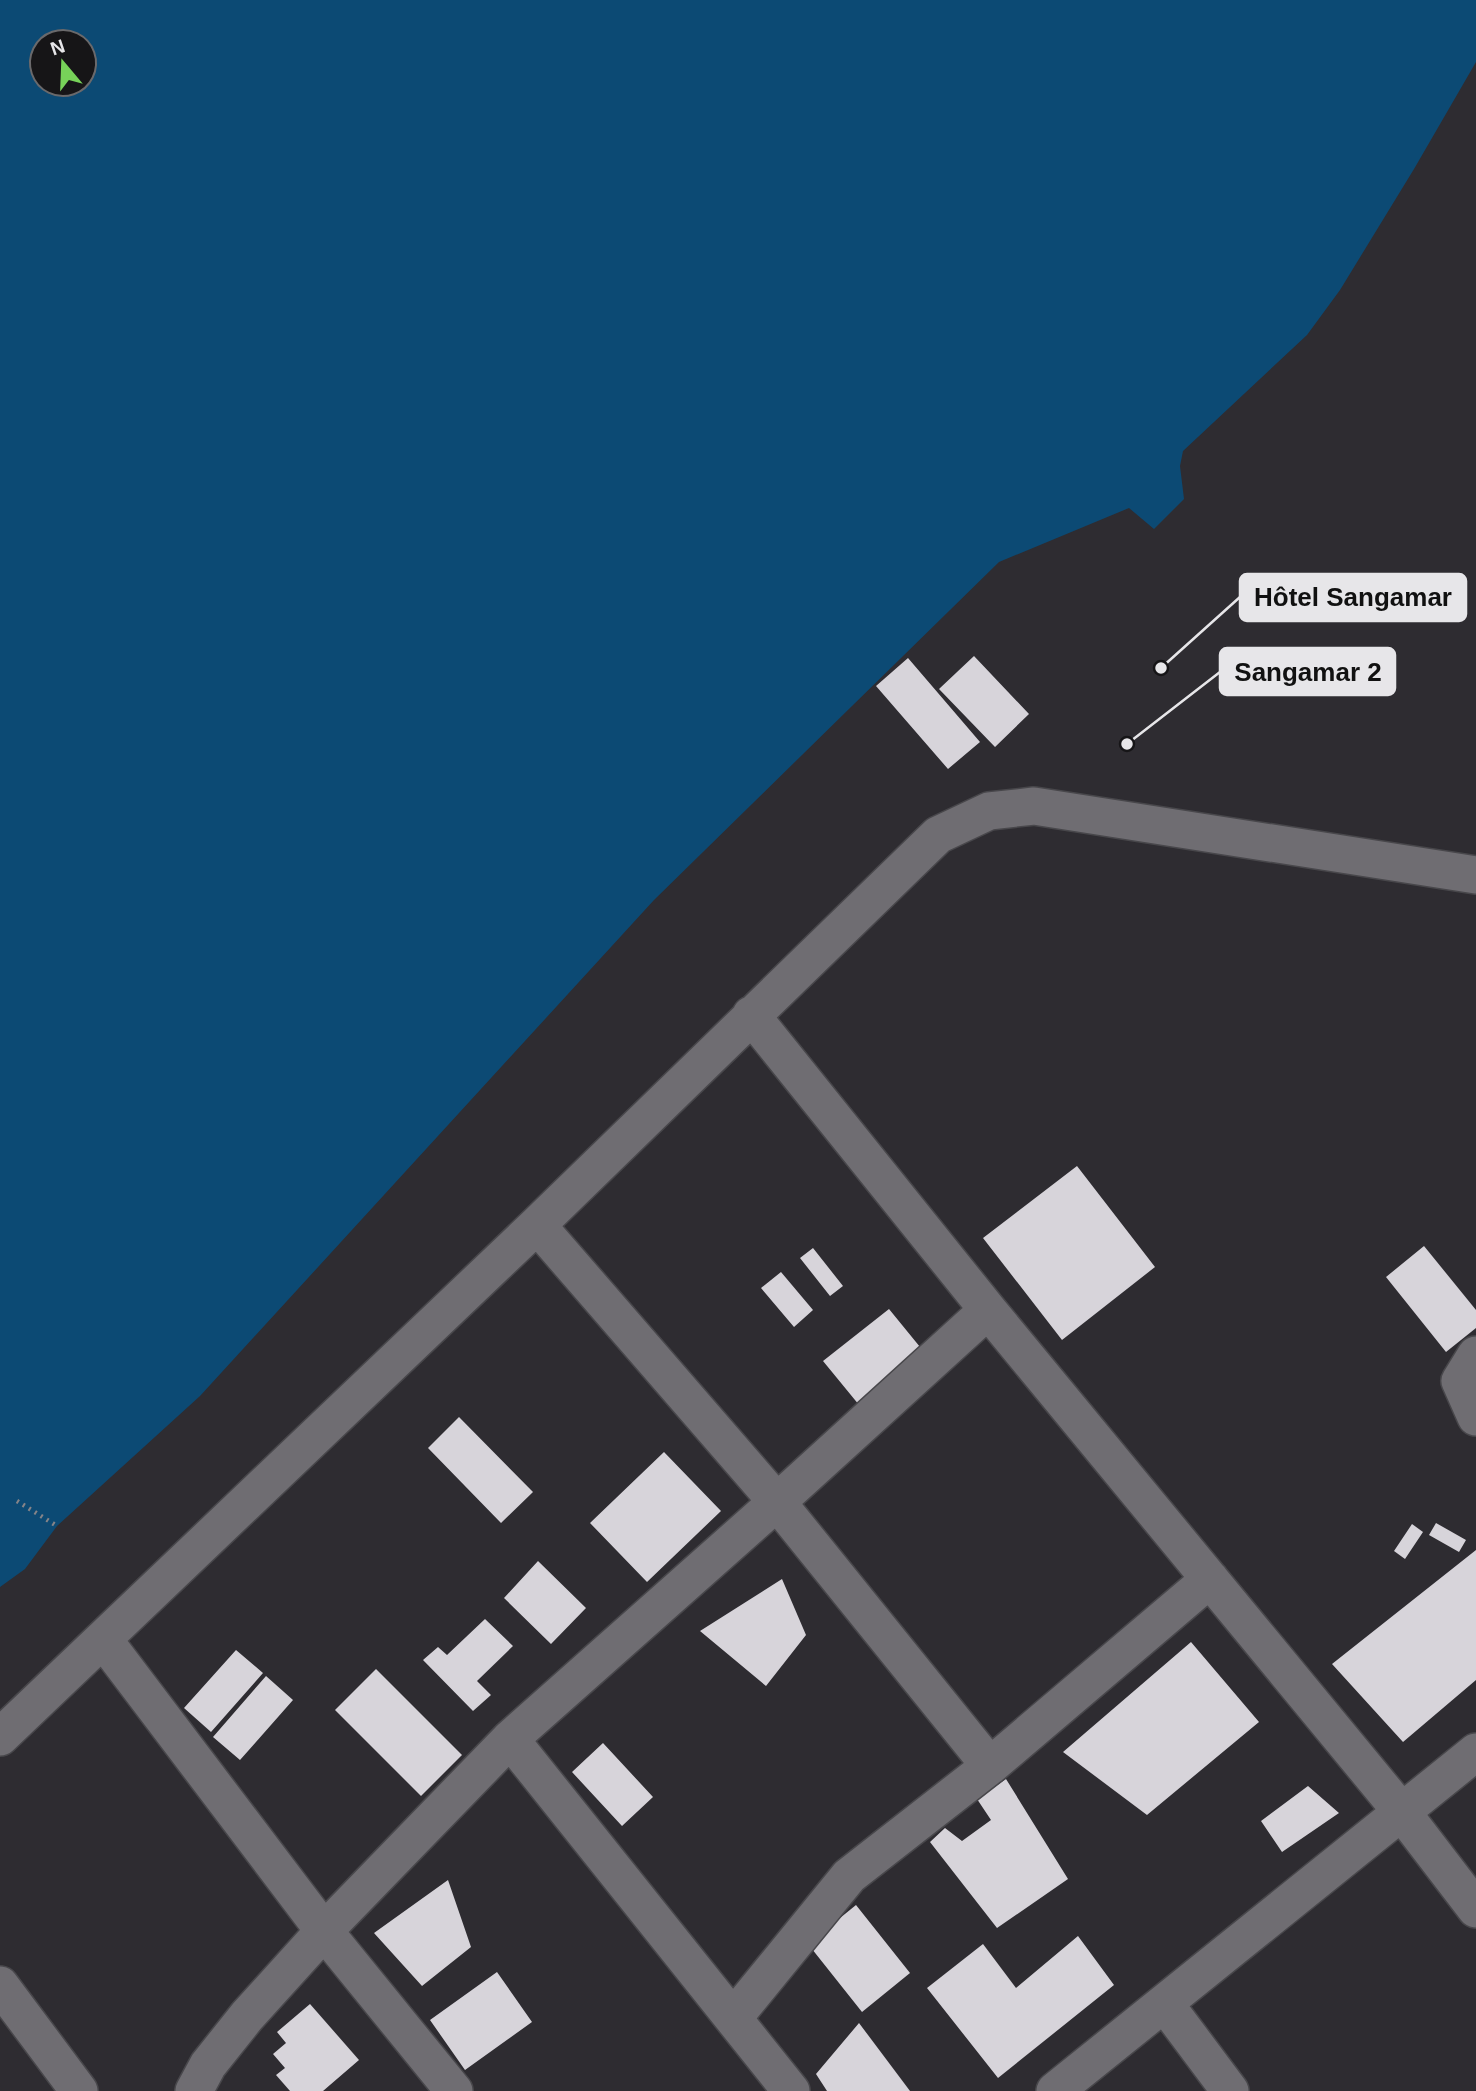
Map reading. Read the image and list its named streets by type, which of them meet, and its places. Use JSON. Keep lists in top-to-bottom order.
{
  "places": ["Hôtel Sangamar", "Sangamar 2"],
  "north": "top"
}
